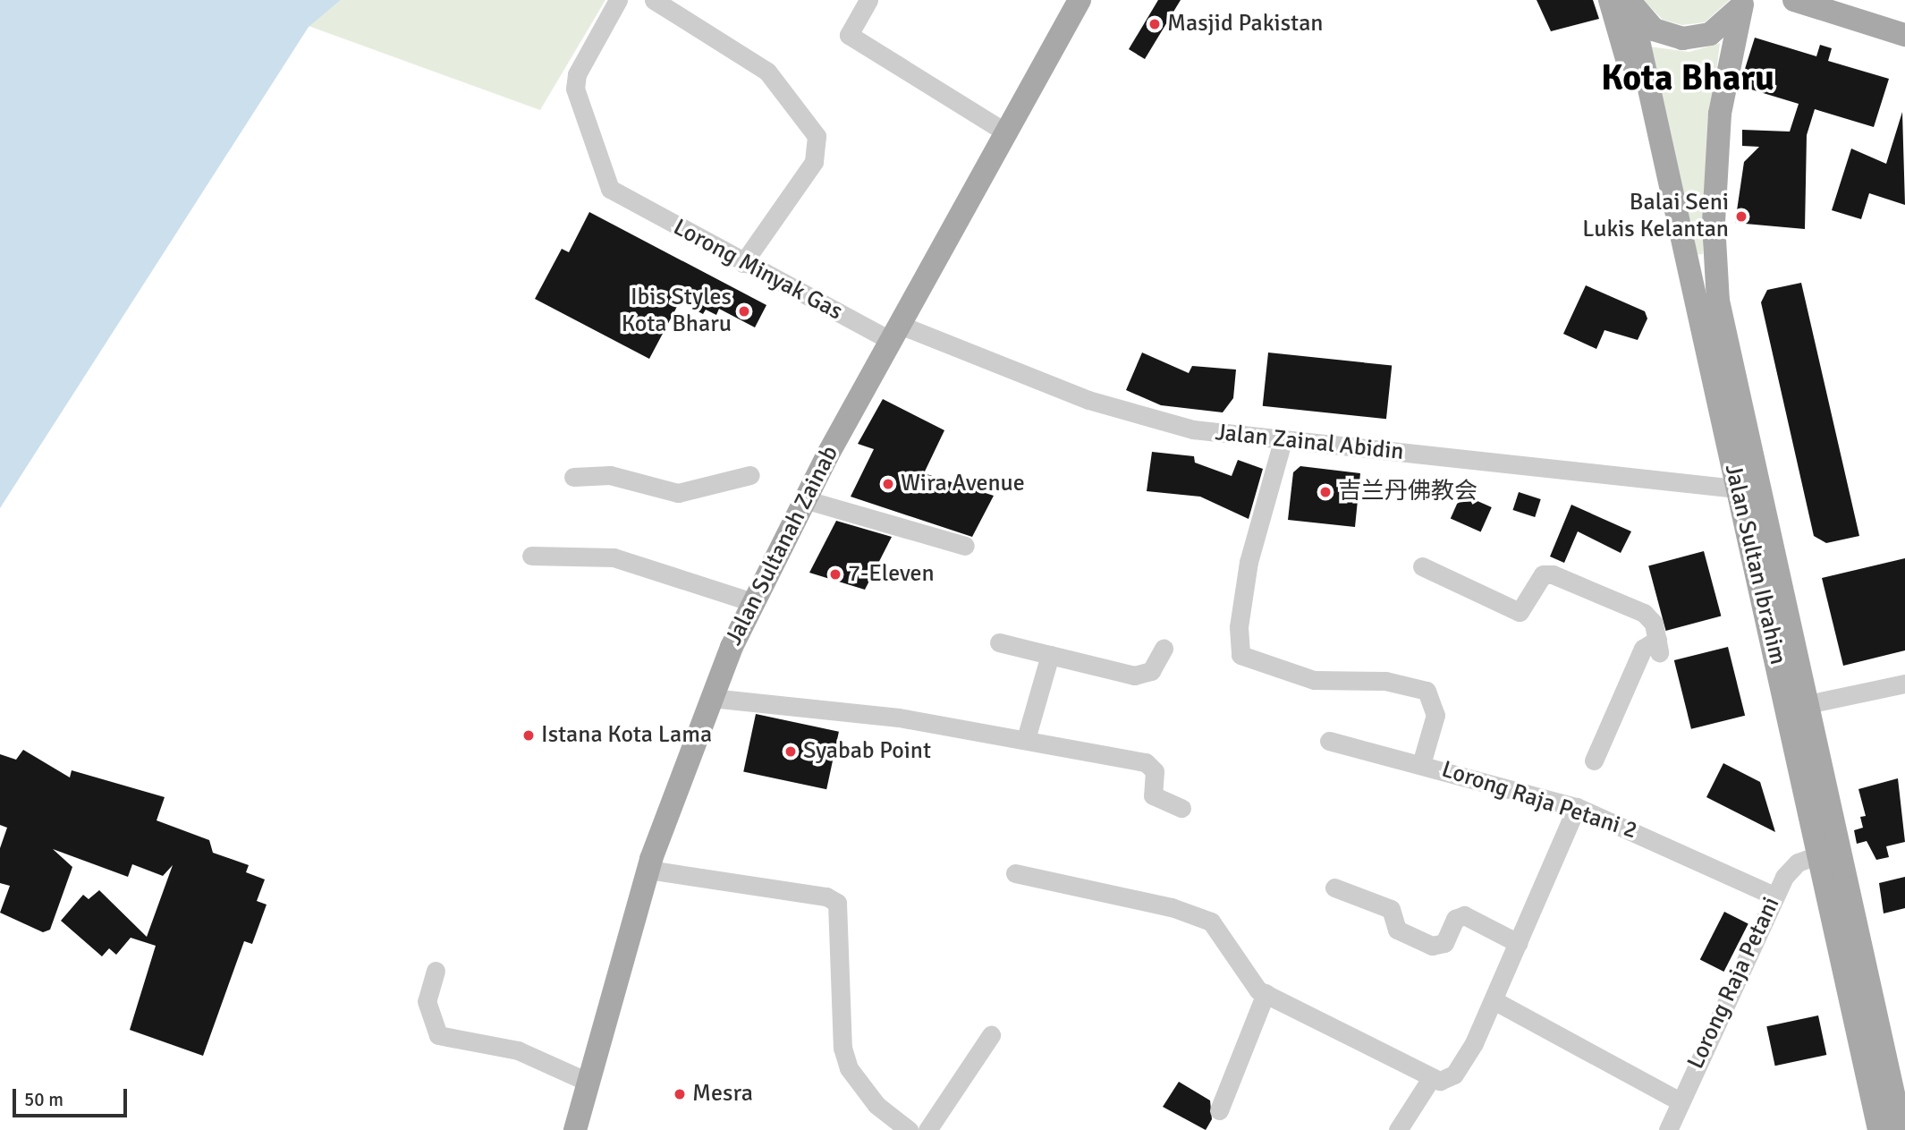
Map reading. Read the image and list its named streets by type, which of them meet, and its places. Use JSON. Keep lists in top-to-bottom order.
{
  "streets": {
    "main road": ["Jalan Sultanah Zainab", "Jalan Sultan Ibrahim"],
    "street": [
      "Lorong Minyak Gas",
      "Jalan Zainal Abidin",
      "Lorong Raja Petani 2",
      "Lorong Raja Petani"
    ]
  },
  "crossings": [
    ["Lorong Minyak Gas", "Jalan Zainal Abidin"],
    ["Lorong Minyak Gas", "Jalan Sultanah Zainab"],
    ["Jalan Zainal Abidin", "Jalan Sultanah Zainab"],
    ["Jalan Zainal Abidin", "Jalan Sultan Ibrahim"],
    ["Jalan Sultan Ibrahim", "Lorong Raja Petani"],
    ["Lorong Raja Petani 2", "Lorong Raja Petani"]
  ],
  "districts": ["Kota Bharu"],
  "places": [
    "Masjid Pakistan",
    "Balai Seni Lukis Kelantan",
    "Ibis Styles Kota Bharu",
    "Wira Avenue",
    "吉兰丹佛教会",
    "7-Eleven",
    "Istana Kota Lama",
    "Syabab Point",
    "Mesra"
  ],
  "scale_bar": "50 m"
}
